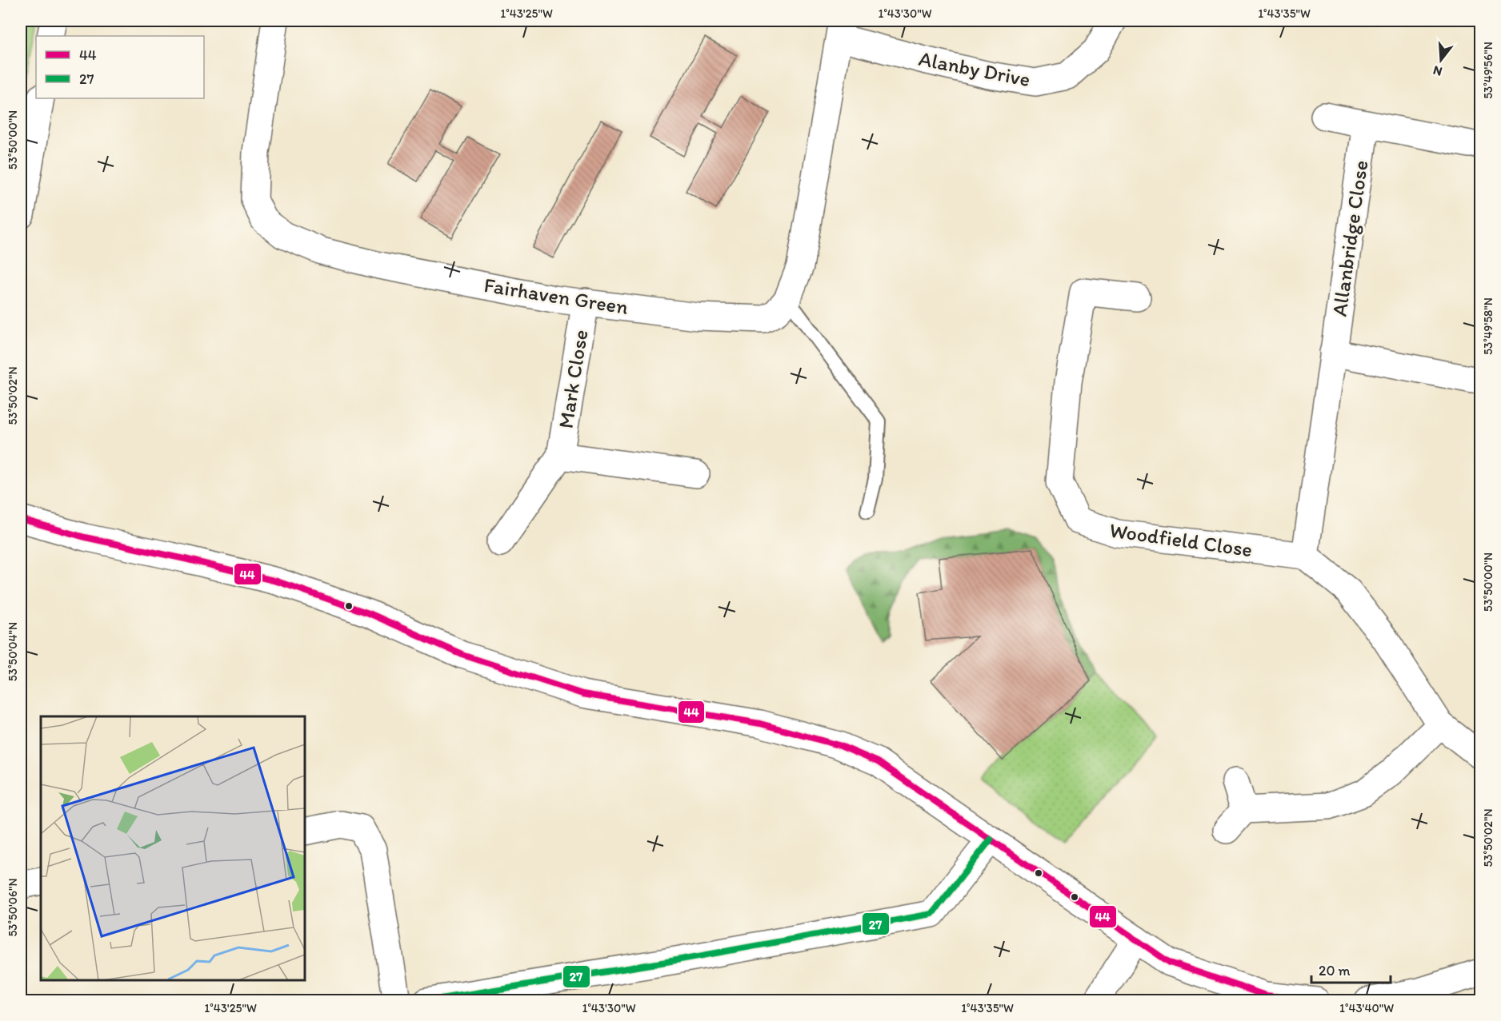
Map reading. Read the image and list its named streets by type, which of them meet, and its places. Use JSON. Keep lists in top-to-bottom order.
{
  "streets": {
    "street": [
      "Alanby Drive",
      "Allanbridge Close",
      "Fairhaven Green",
      "Mark Close",
      "Woodfield Close"
    ]
  },
  "crossings": [
    ["Alanby Drive", "Fairhaven Green"],
    ["Allanbridge Close", "Woodfield Close"],
    ["Fairhaven Green", "Mark Close"]
  ],
  "lines": ["transit line 44", "transit line 27"],
  "legend": ["44", "27"],
  "scale_bar": "20 m",
  "north": "bottom",
  "coordinates": [
    "1°43'25\"W",
    "1°43'30\"W",
    "1°43'35\"W",
    "53°49'56\"N",
    "53°50'00\"N",
    "53°49'58\"N",
    "53°50'02\"N",
    "53°50'04\"N",
    "53°50'06\"N",
    "1°43'40\"W"
  ]
}
